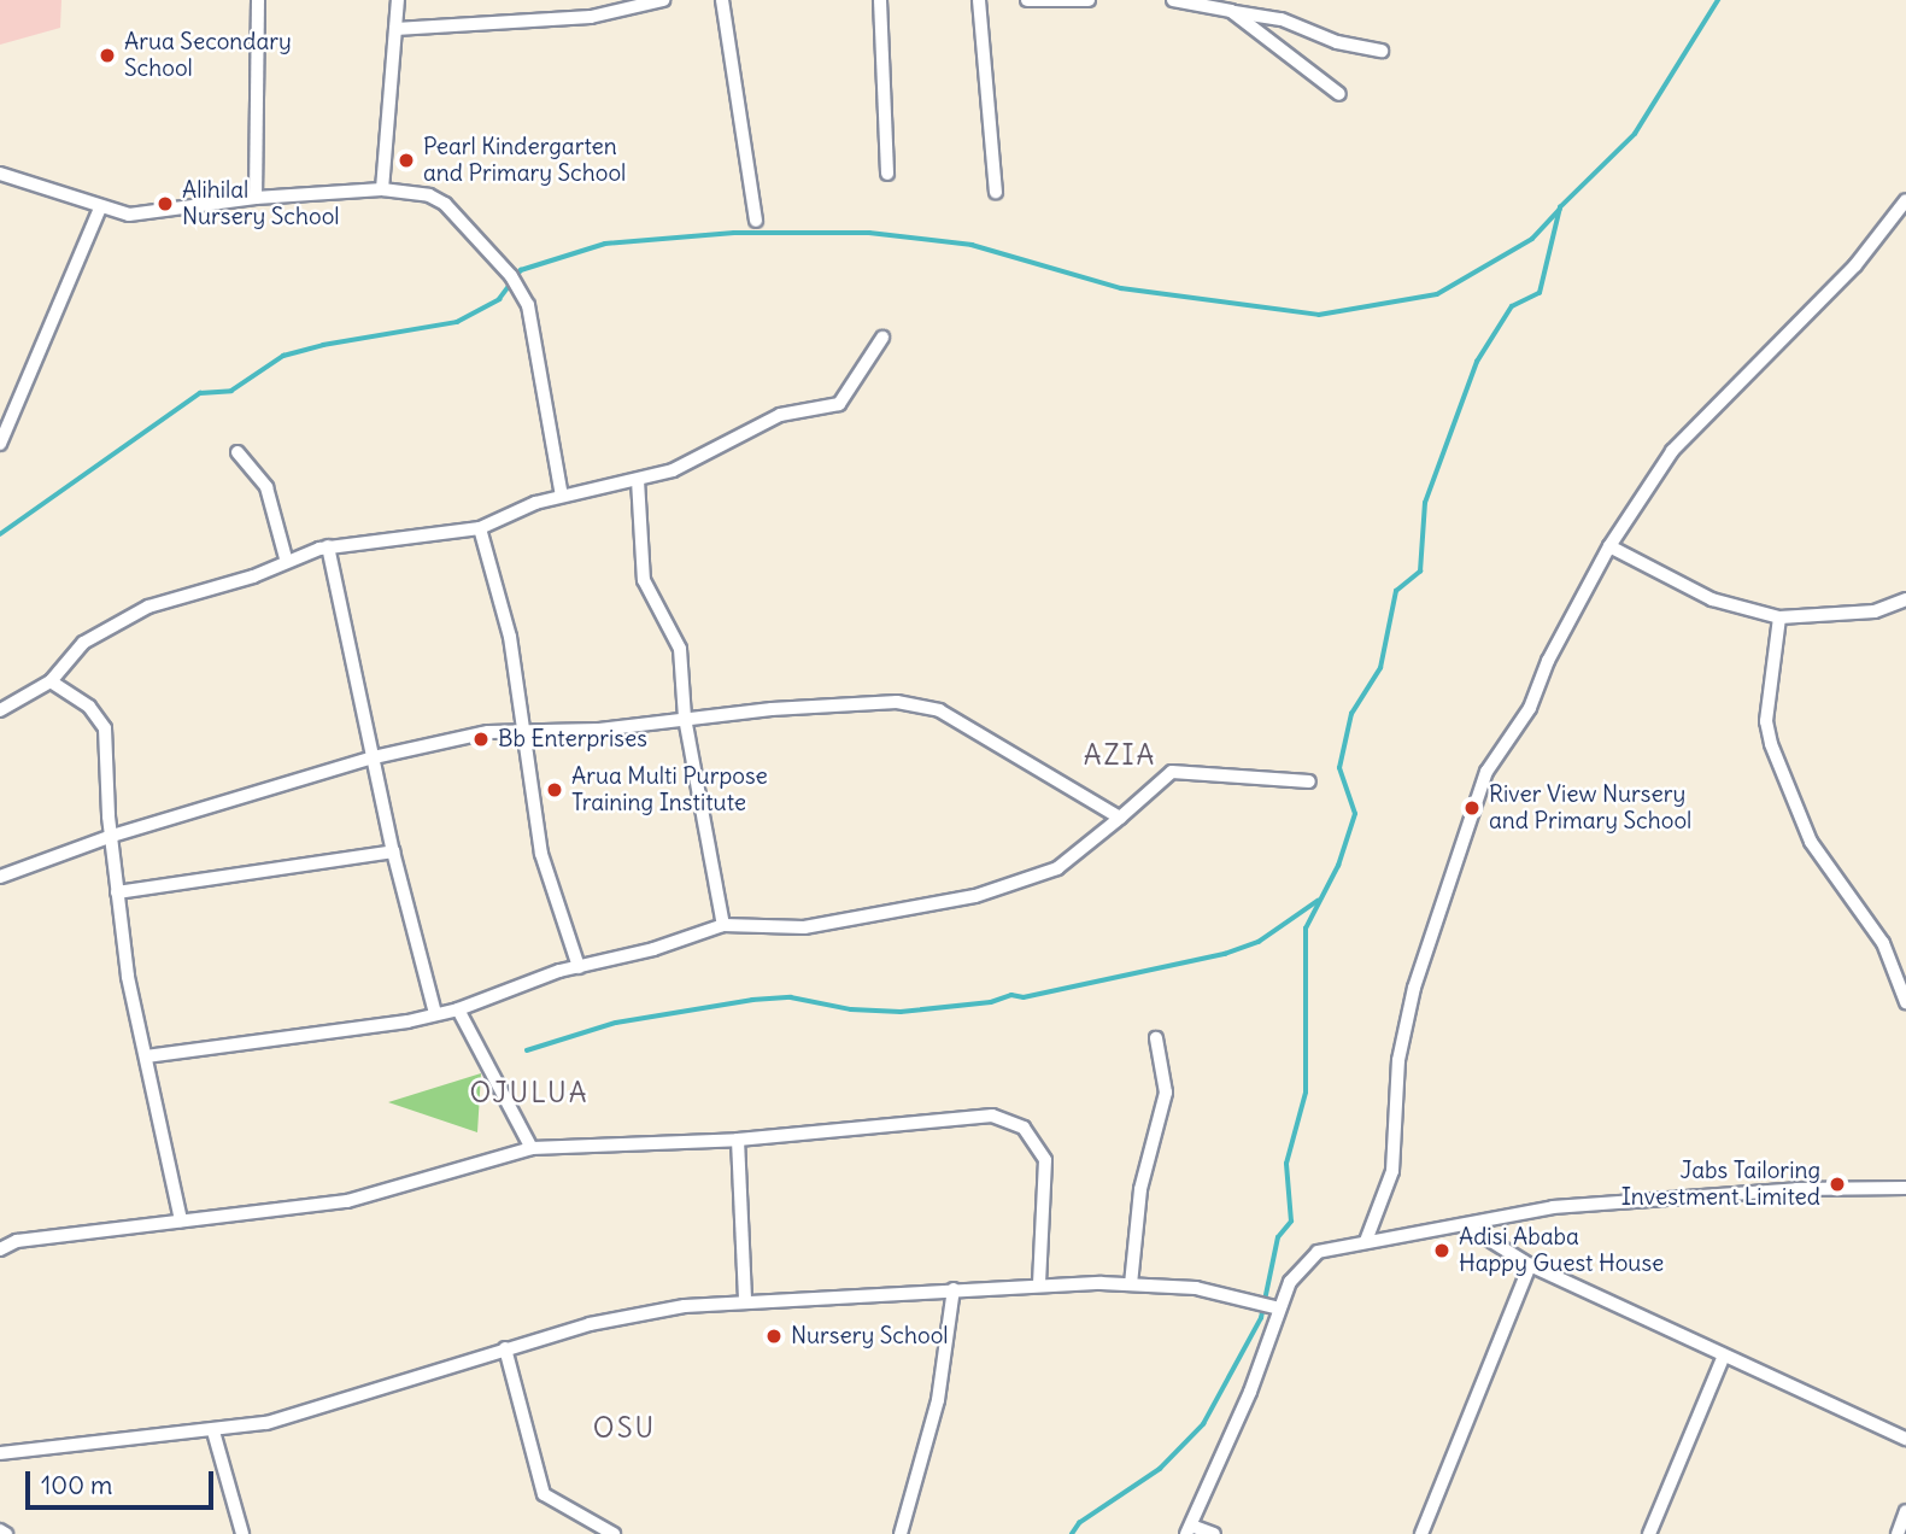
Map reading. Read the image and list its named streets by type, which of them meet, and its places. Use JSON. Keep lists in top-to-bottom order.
{
  "districts": ["AZIA", "OJULUA", "OSU"],
  "places": [
    "Arua Secondary School",
    "Pearl Kindergarten and Primary School",
    "Alihilal Nursery School",
    "Bb Enterprises",
    "Arua Multi Purpose Training Institute",
    "River View Nursery and Primary School",
    "Jabs Tailoring Investment Limited",
    "Adisi Ababa Happy Guest House",
    "Nursery School"
  ],
  "scale_bar": "100 m"
}
